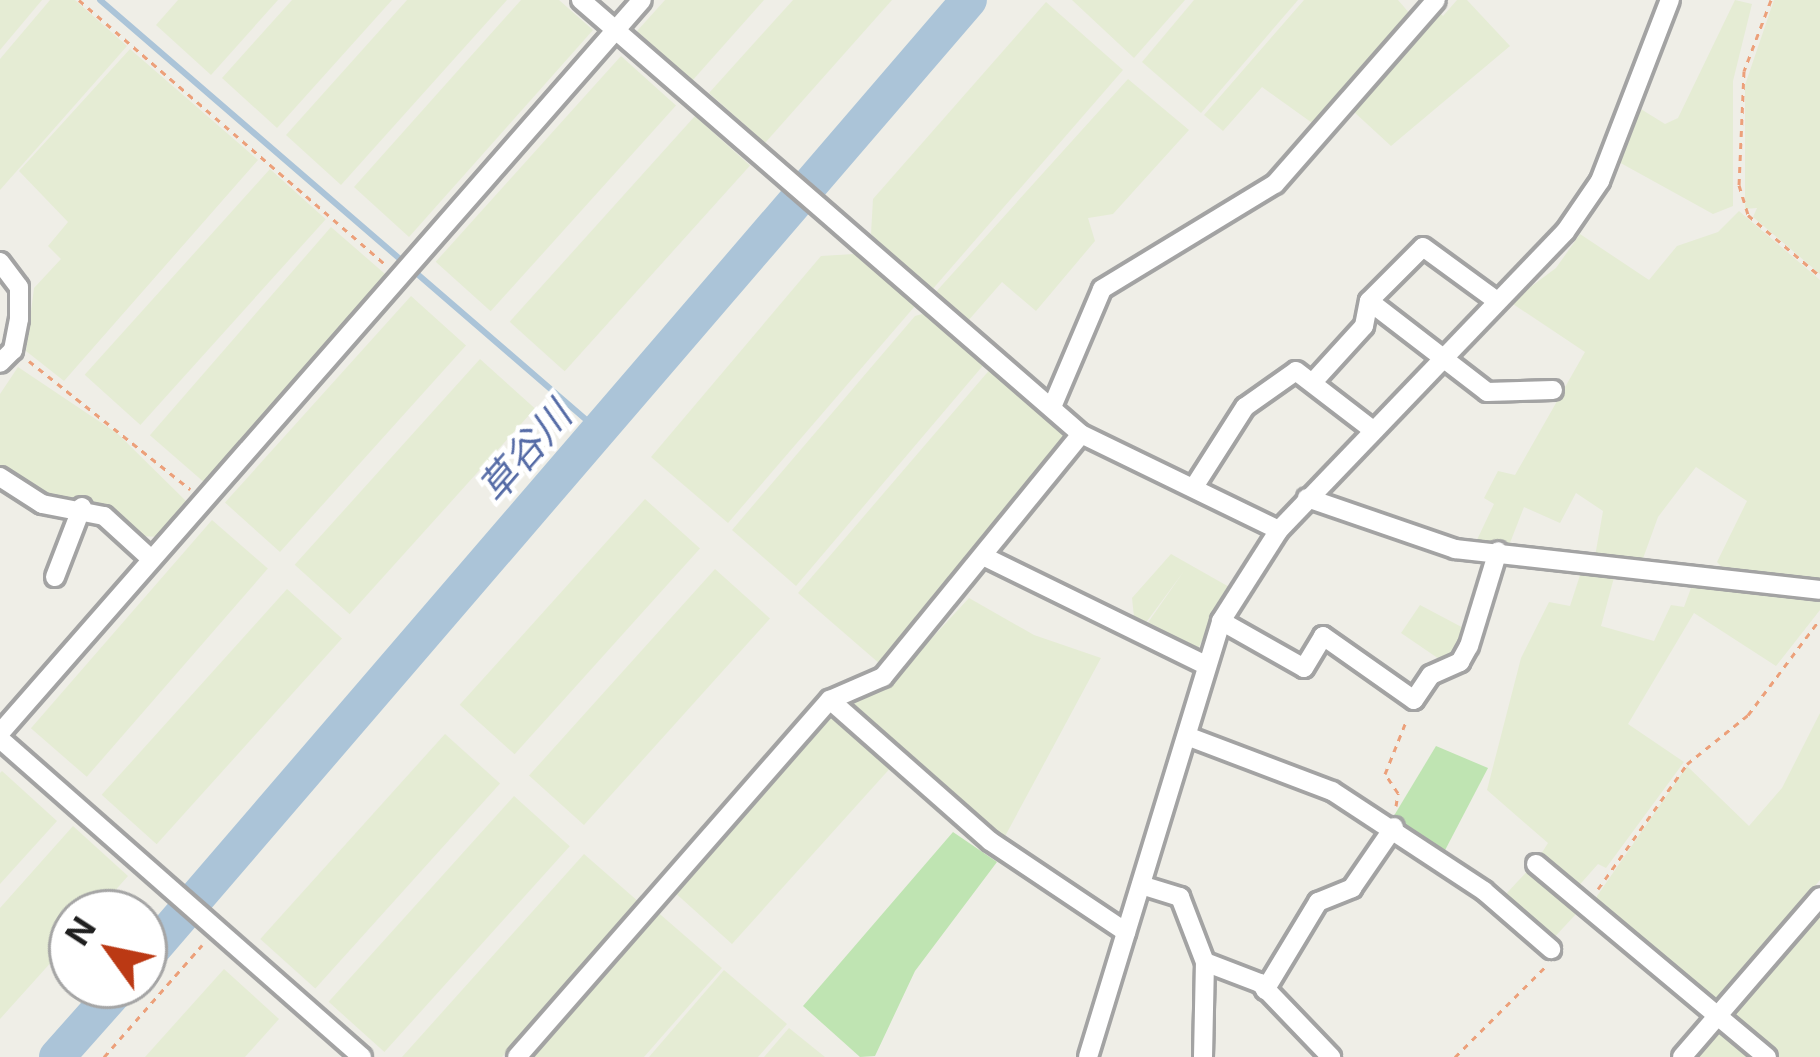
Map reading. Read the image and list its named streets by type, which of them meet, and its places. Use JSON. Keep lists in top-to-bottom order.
{
  "water": ["草谷川"],
  "north": "top left"
}
